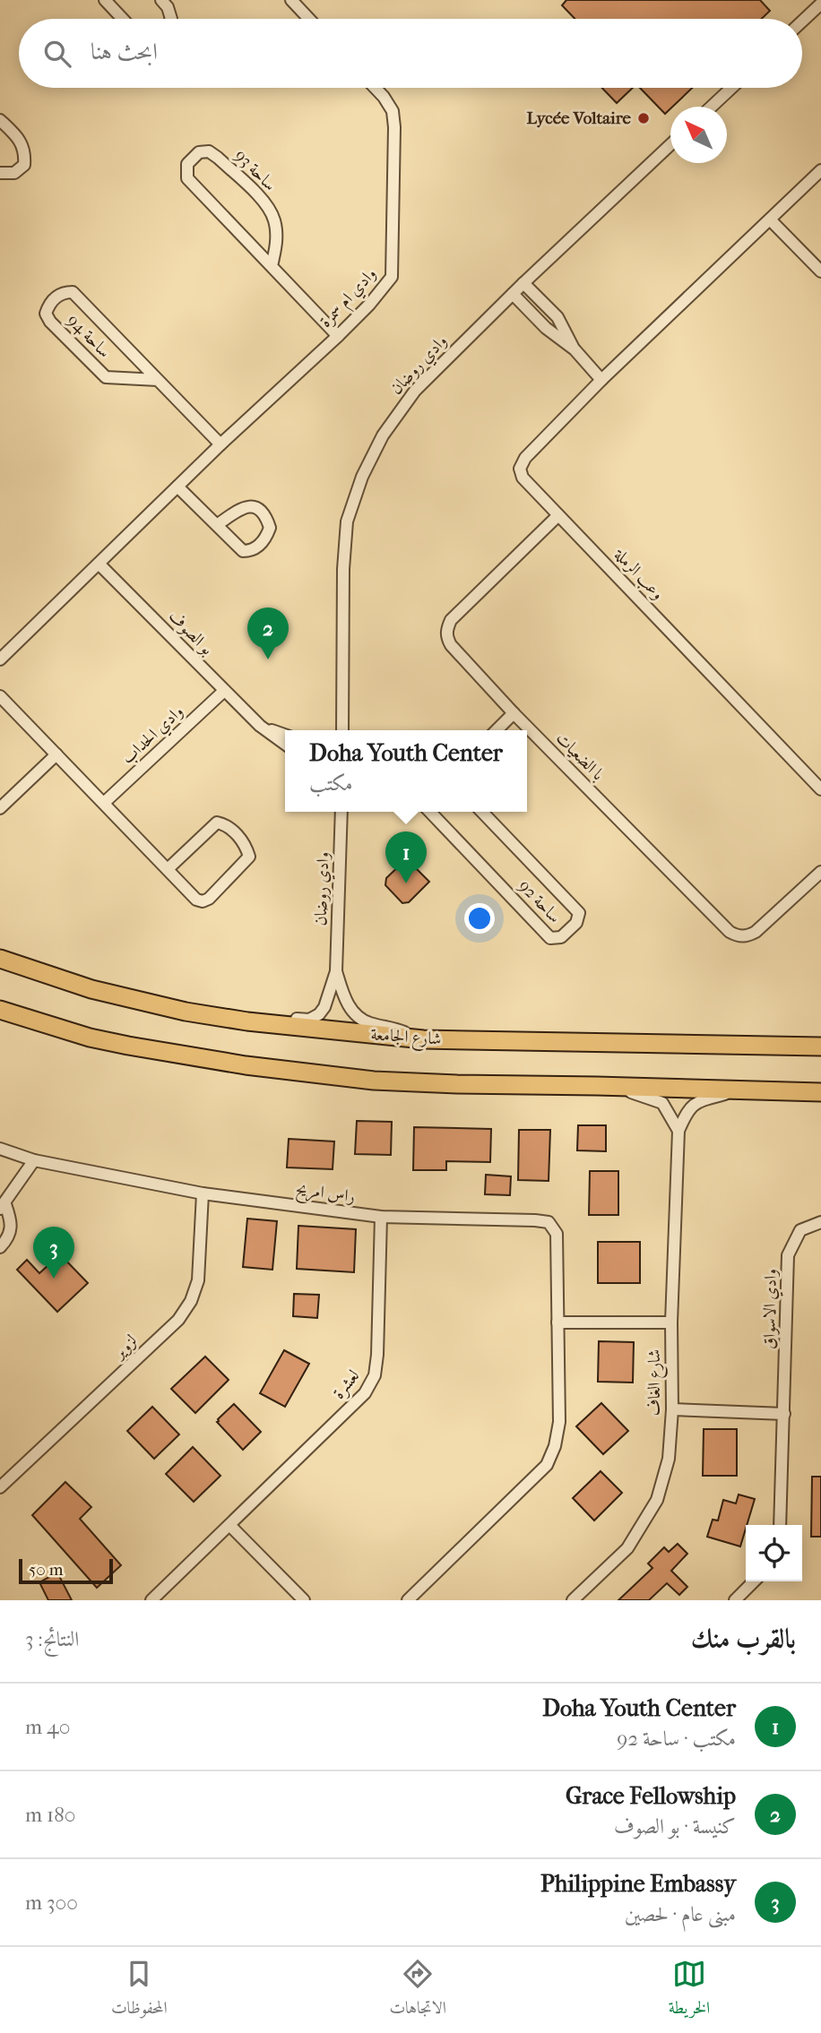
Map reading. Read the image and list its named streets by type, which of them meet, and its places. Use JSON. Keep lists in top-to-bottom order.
{
  "streets": {
    "main road": ["شارع الجامعة"],
    "street": [
      "ساحة 93",
      "وادي ام سمرة",
      "ساحة 94",
      "وادي روضان",
      "وعب الرملة",
      "بو الصوف",
      "وادي الحداب",
      "با الضعيات",
      "ساحة 92",
      "راس امريح",
      "وادي الاسواق",
      "لزوير",
      "شارع الغاف",
      "لعشرة"
    ]
  },
  "crossings": [
    ["ساحة 93", "وادي ام سمرة"],
    ["وادي ام سمرة", "ساحة 94"],
    ["وادي ام سمرة", "بو الصوف"],
    ["وادي روضان", "شارع الجامعة"],
    ["وعب الرملة", "با الضعيات"],
    ["بو الصوف", "وادي الحداب"],
    ["راس امريح", "لزوير"],
    ["راس امريح", "لعشرة"]
  ],
  "places": ["Lycée Voltaire"],
  "scale_bar": "50 m",
  "north": "top left",
  "page": {
    "search": "ابحث هنا",
    "pins": ["2", "1", "3"],
    "popup": ["Doha Youth Center", "مكتب"],
    "scale": "50 m",
    "heading": ["بالقرب منك", "النتائج: 3"],
    "list": [
      {
        "mark": "1",
        "name": "Doha Youth Center",
        "note": "مكتب · ساحة 92",
        "value": "40 m"
      },
      {
        "mark": "2",
        "name": "Grace Fellowship",
        "note": "كنيسة · بو الصوف",
        "value": "180 m"
      },
      {
        "mark": "3",
        "name": "Philippine Embassy",
        "note": "مبنى عام · لحصين",
        "value": "300 m"
      }
    ],
    "nav": ["الخريطة", "الاتجاهات", "المحفوظات"]
  }
}
